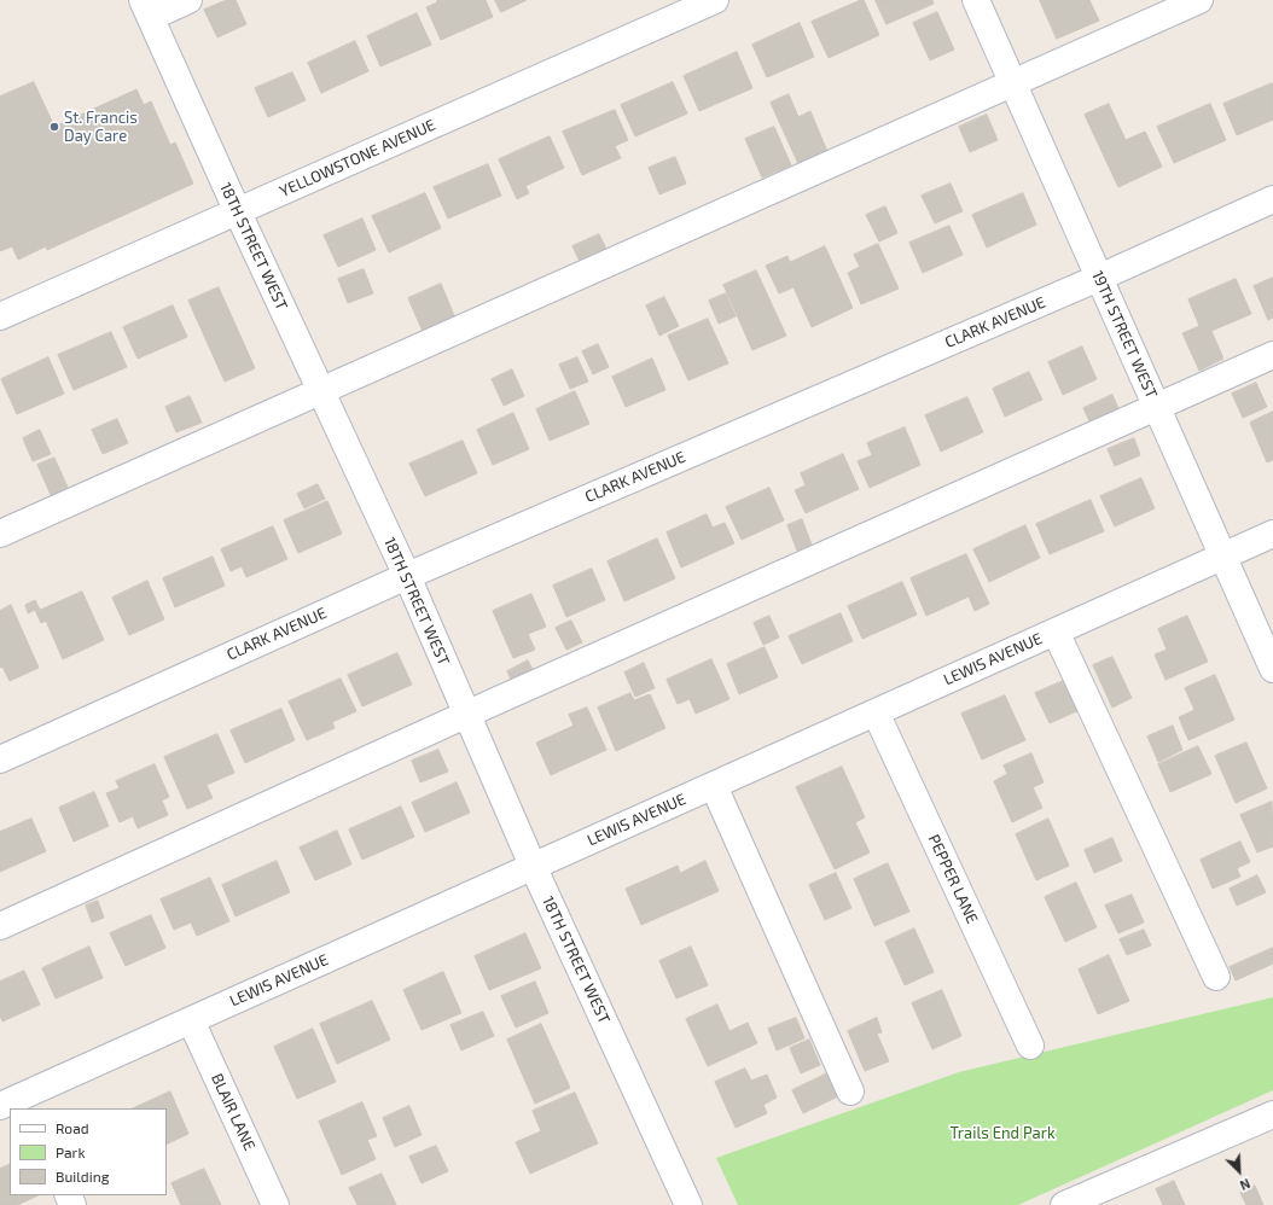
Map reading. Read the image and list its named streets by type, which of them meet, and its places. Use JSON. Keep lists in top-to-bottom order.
{
  "streets": {
    "street": [
      "YELLOWSTONE AVENUE",
      "18TH STREET WEST",
      "CLARK AVENUE",
      "19TH STREET WEST",
      "LEWIS AVENUE",
      "PEPPER LANE",
      "BLAIR LANE"
    ]
  },
  "crossings": [
    ["YELLOWSTONE AVENUE", "18TH STREET WEST"],
    ["18TH STREET WEST", "CLARK AVENUE"],
    ["18TH STREET WEST", "LEWIS AVENUE"],
    ["CLARK AVENUE", "19TH STREET WEST"],
    ["19TH STREET WEST", "LEWIS AVENUE"],
    ["LEWIS AVENUE", "PEPPER LANE"],
    ["LEWIS AVENUE", "BLAIR LANE"]
  ],
  "parks": ["Trails End Park"],
  "places": ["St. Francis Day Care"],
  "legend": ["Road", "Park", "Building"],
  "north": "bottom right"
}
